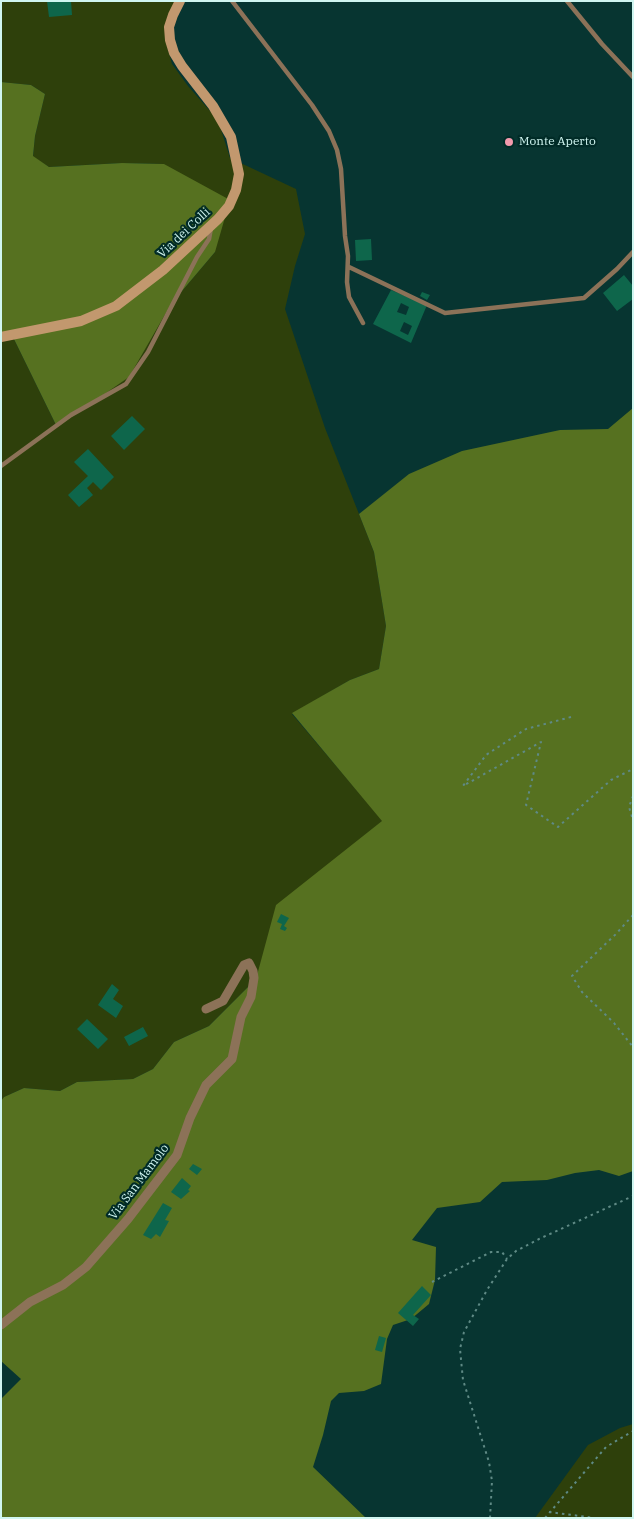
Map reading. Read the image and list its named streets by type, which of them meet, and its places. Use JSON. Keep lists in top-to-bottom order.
{
  "streets": {
    "main road": ["Via dei Colli"],
    "street": ["Via San Mamolo"]
  },
  "places": ["Monte Aperto"]
}
